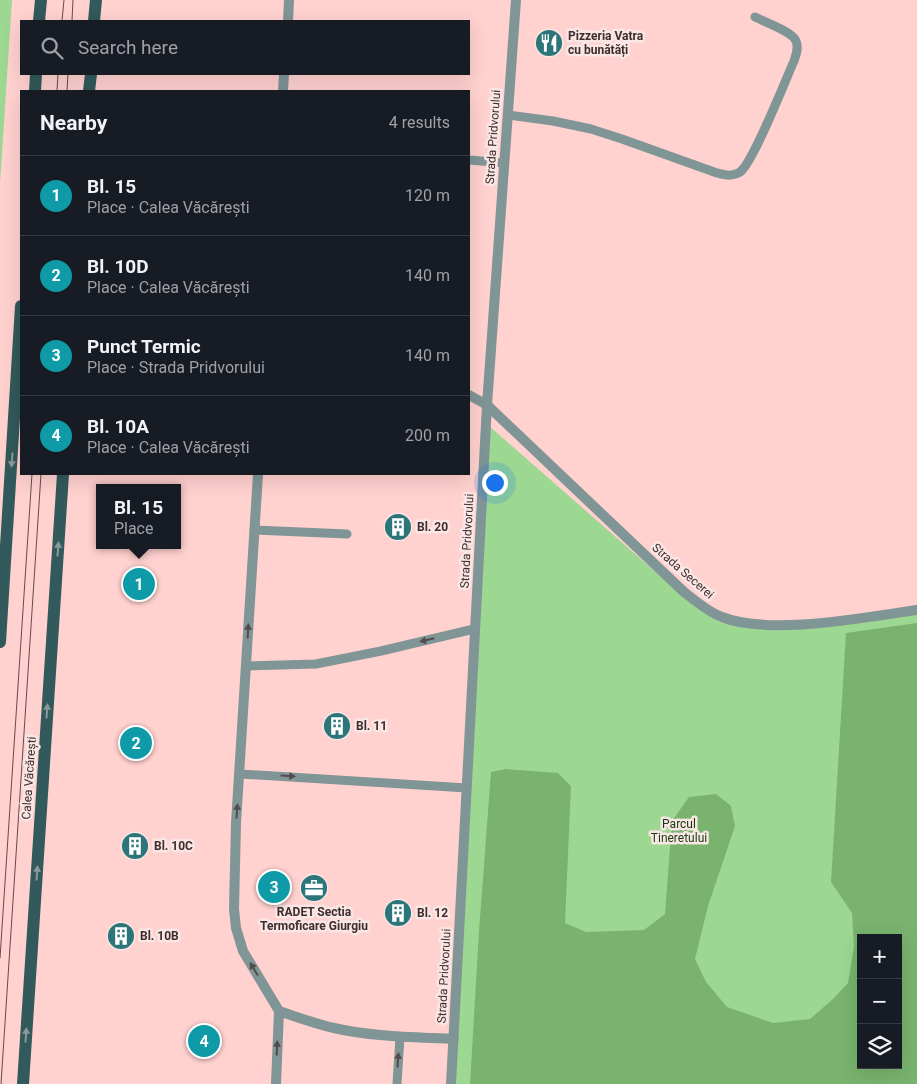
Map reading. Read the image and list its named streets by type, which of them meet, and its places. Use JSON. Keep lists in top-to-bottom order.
{
  "streets": {
    "main road": ["Calea Văcărești"],
    "street": ["Strada Pridvorului", "Strada Secerei"]
  },
  "crossings": [
    ["Strada Pridvorului", "Strada Secerei"]
  ],
  "one_way": ["Calea Văcărești"],
  "parks": ["Parcul Tineretului"],
  "places": {
    "restaurant": ["Pizzeria Vatra cu bunătăți"],
    "building": [
      "Bl. 20",
      "Bl. 11",
      "Bl. 10C",
      "Bl. 12",
      "Bl. 10B"
    ],
    "office": ["RADET Sectia Termoficare Giurgiu"]
  },
  "page": {
    "search": "Search here",
    "heading": ["Nearby", "4 results"],
    "list": [
      {
        "mark": "1",
        "name": "Bl. 15",
        "note": "Place · Calea Văcărești",
        "value": "120 m"
      },
      {
        "mark": "2",
        "name": "Bl. 10D",
        "note": "Place · Calea Văcărești",
        "value": "140 m"
      },
      {
        "mark": "3",
        "name": "Punct Termic",
        "note": "Place · Strada Pridvorului",
        "value": "140 m"
      },
      {
        "mark": "4",
        "name": "Bl. 10A",
        "note": "Place · Calea Văcărești",
        "value": "200 m"
      }
    ],
    "popup": ["Bl. 15", "Place"],
    "pins": [
      "1",
      "2",
      "3",
      "4"
    ],
    "map_buttons": ["+", "−"]
  }
}
